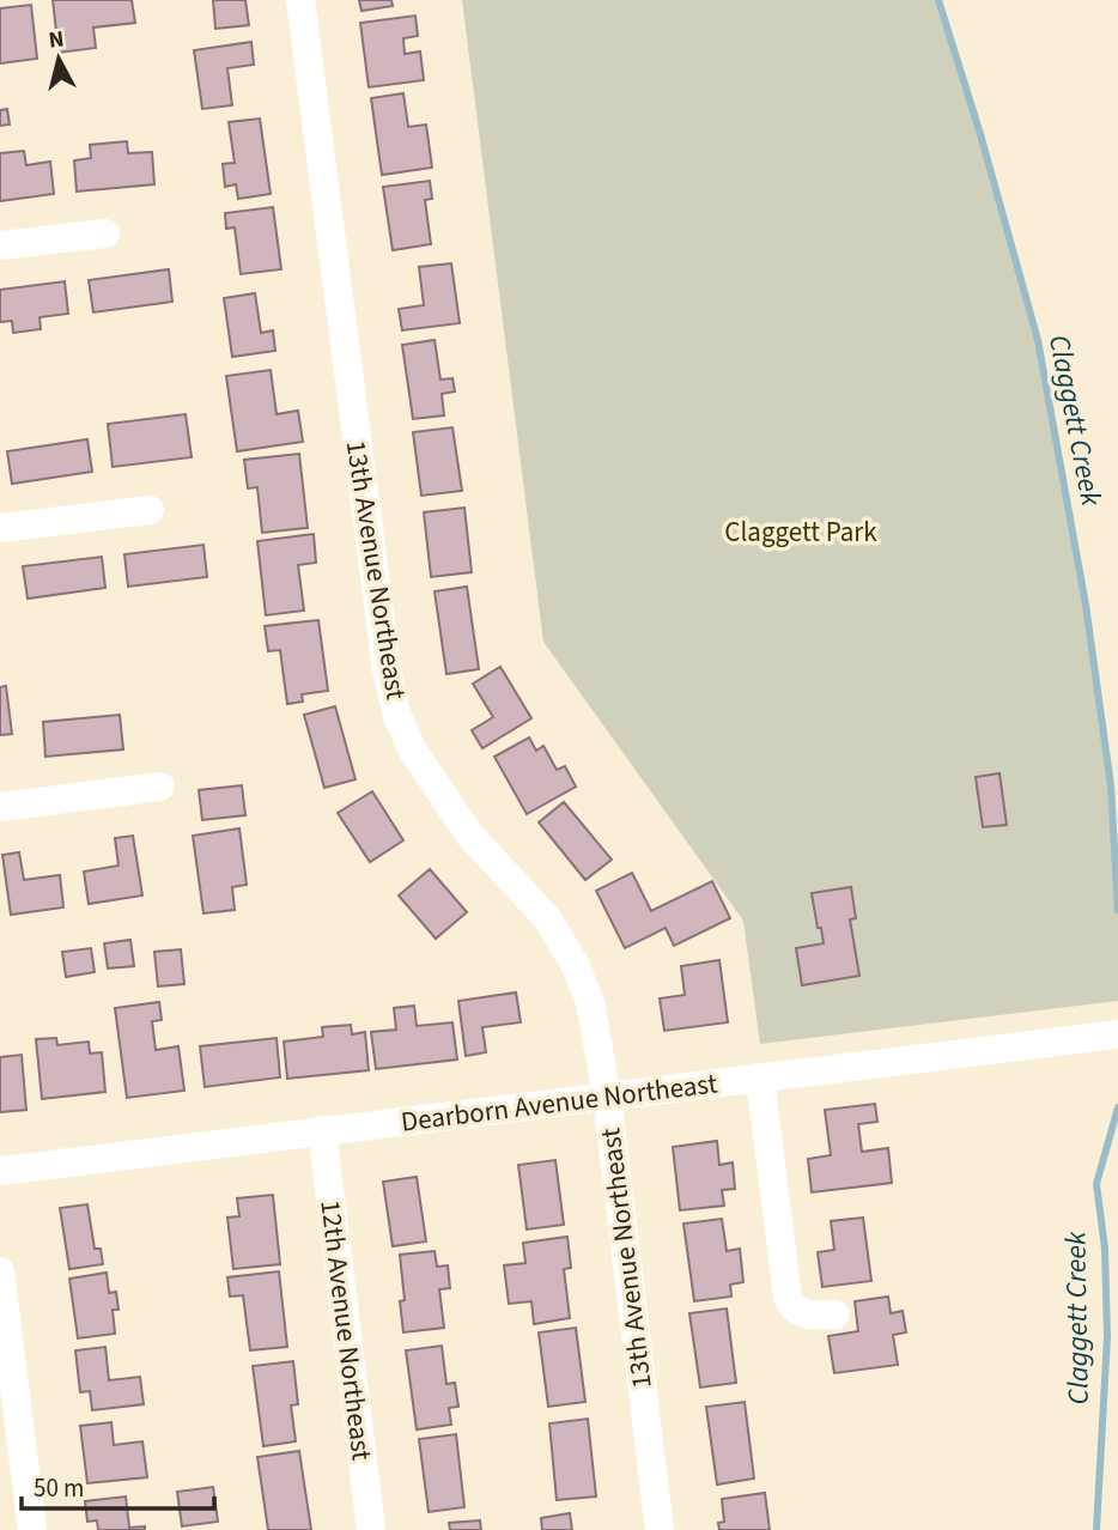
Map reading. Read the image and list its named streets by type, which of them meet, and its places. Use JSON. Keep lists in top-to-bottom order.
{
  "streets": {
    "street": ["13th Avenue Northeast", "Dearborn Avenue Northeast", "12th Avenue Northeast"]
  },
  "crossings": [
    ["13th Avenue Northeast", "Dearborn Avenue Northeast"],
    ["Dearborn Avenue Northeast", "12th Avenue Northeast"]
  ],
  "water": ["Claggett Creek"],
  "parks": ["Claggett Park"],
  "scale_bar": "50 m",
  "north": "top"
}
